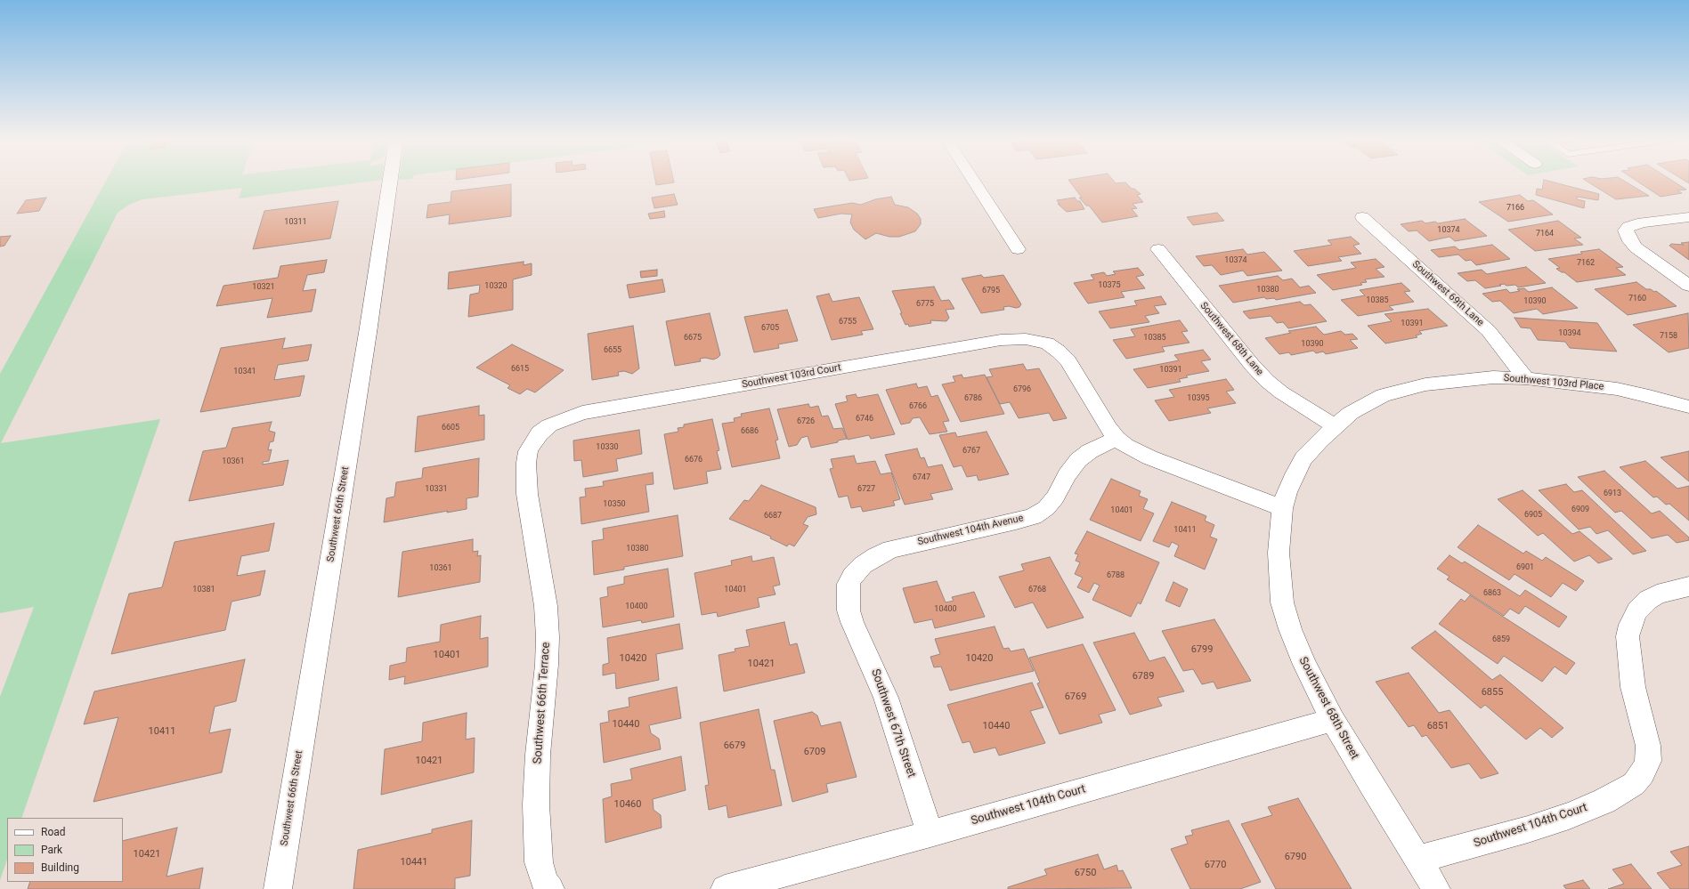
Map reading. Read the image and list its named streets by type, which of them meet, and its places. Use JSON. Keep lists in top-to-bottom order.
{
  "streets": {
    "street": [
      "Southwest 69th Lane",
      "Southwest 68th Lane",
      "Southwest 103rd Court",
      "Southwest 103rd Place",
      "Southwest 66th Street",
      "Southwest 104th Avenue",
      "Southwest 66th Terrace",
      "Southwest 68th Street",
      "Southwest 67th Street",
      "Southwest 104th Court"
    ]
  },
  "crossings": [
    ["Southwest 69th Lane", "Southwest 103rd Place"],
    ["Southwest 68th Lane", "Southwest 103rd Place"],
    ["Southwest 103rd Court", "Southwest 104th Avenue"],
    ["Southwest 103rd Court", "Southwest 66th Terrace"],
    ["Southwest 103rd Place", "Southwest 68th Street"],
    ["Southwest 104th Avenue", "Southwest 67th Street"],
    ["Southwest 68th Street", "Southwest 104th Court"],
    ["Southwest 67th Street", "Southwest 104th Court"]
  ],
  "house_numbers": [
    "7166",
    "10311",
    "10374",
    "7164",
    "10374",
    "7162",
    "10375",
    "10320",
    "10321",
    "10380",
    "6795",
    "7160",
    "10385",
    "10390",
    "6775",
    "6755",
    "10391",
    "6705",
    "10394",
    "7158",
    "6675",
    "10385",
    "10390",
    "6655",
    "6615",
    "10391",
    "10341",
    "6796",
    "6786",
    "10395",
    "6766",
    "6746",
    "6726",
    "6605",
    "6686",
    "10330",
    "6767",
    "6676",
    "10361",
    "6747",
    "10331",
    "6727",
    "6913",
    "10350",
    "6909",
    "10401",
    "6905",
    "6687",
    "10411",
    "10380",
    "6901",
    "10361",
    "6788",
    "10381",
    "10401",
    "6768",
    "6863",
    "10400",
    "10400",
    "6859",
    "6799",
    "10401",
    "10420",
    "10420",
    "10421",
    "6789",
    "6855",
    "6769",
    "10440",
    "10440",
    "6851",
    "10411",
    "6679",
    "6709",
    "10421",
    "10460",
    "10421",
    "6790",
    "10441",
    "6770",
    "6750"
  ],
  "legend": ["Road", "Park", "Building"]
}
